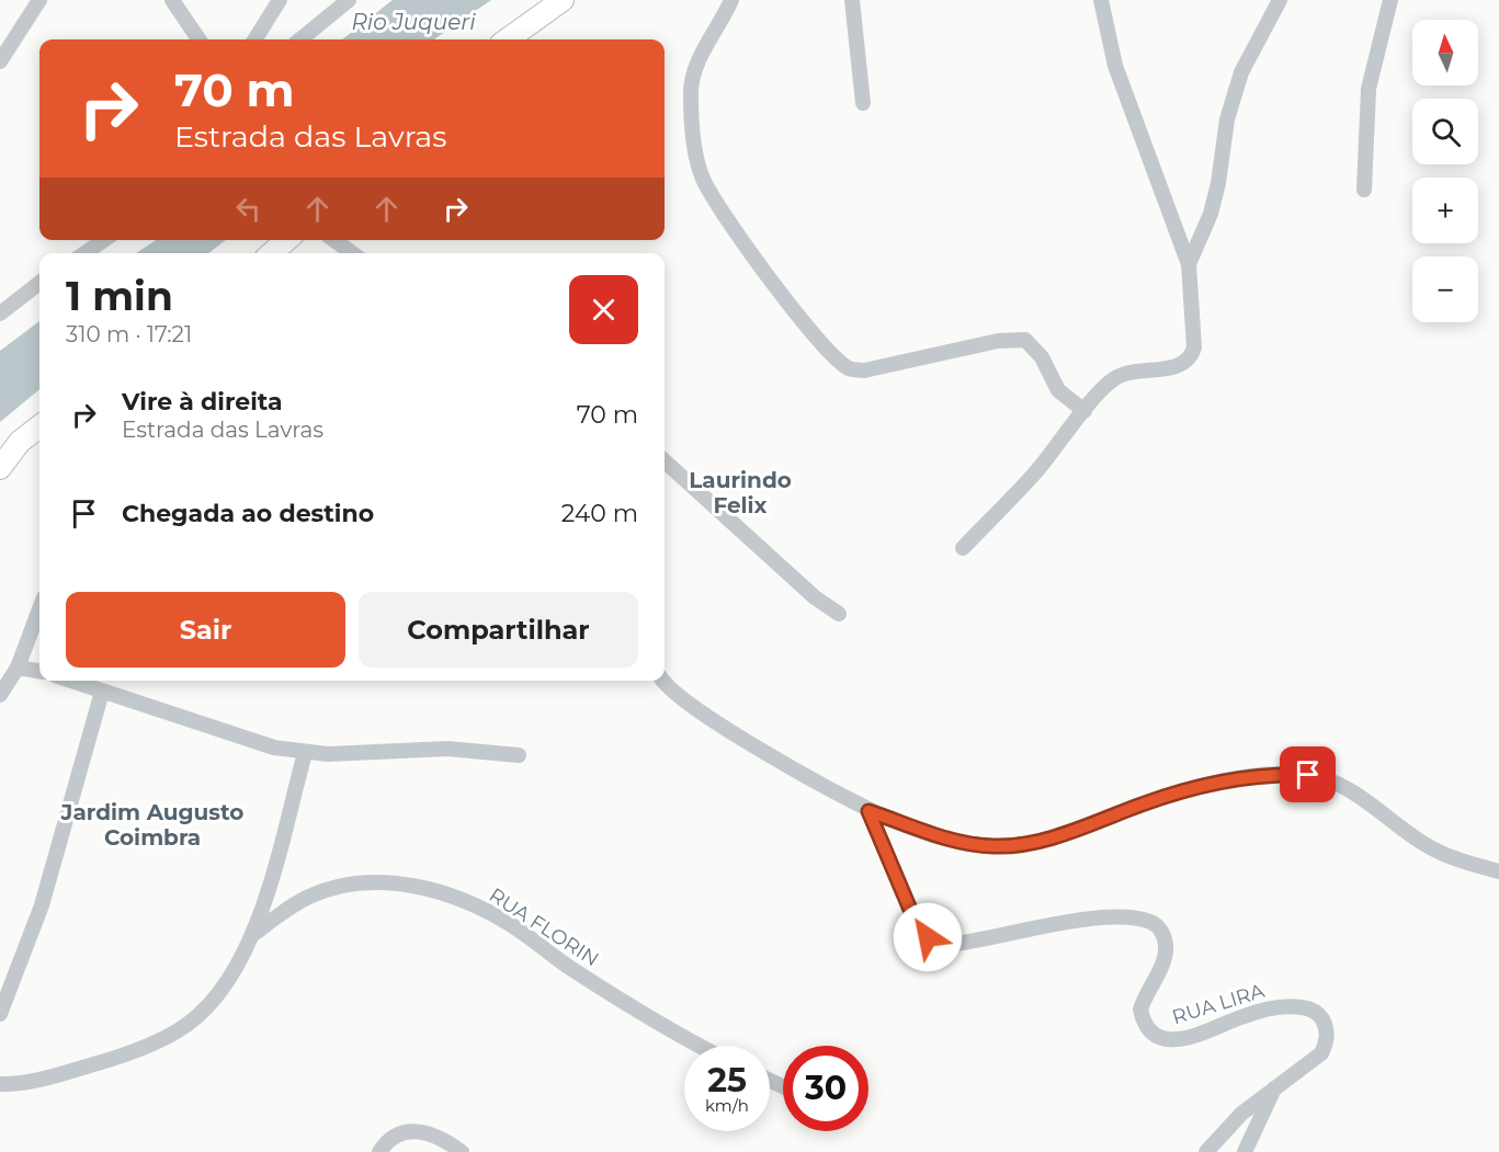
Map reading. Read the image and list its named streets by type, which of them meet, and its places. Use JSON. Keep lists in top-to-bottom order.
{
  "streets": {
    "street": ["RUA FLORIN", "RUA LIRA"]
  },
  "districts": ["Laurindo Felix", "Jardim Augusto Coimbra"],
  "water": ["Rio Juqueri"],
  "north": "top",
  "page": {
    "map_buttons": ["+", "−"],
    "turn": ["70 m", "Estrada das Lavras"],
    "heading": ["1 min", "310 m · 17:21"],
    "list": [
      {
        "name": "Vire à direita",
        "note": "Estrada das Lavras",
        "value": "70 m"
      },
      {
        "name": "Chegada ao destino",
        "value": "240 m"
      }
    ],
    "buttons": ["Sair", "Compartilhar"],
    "speed": "25 km/h",
    "limit": "30"
  }
}
